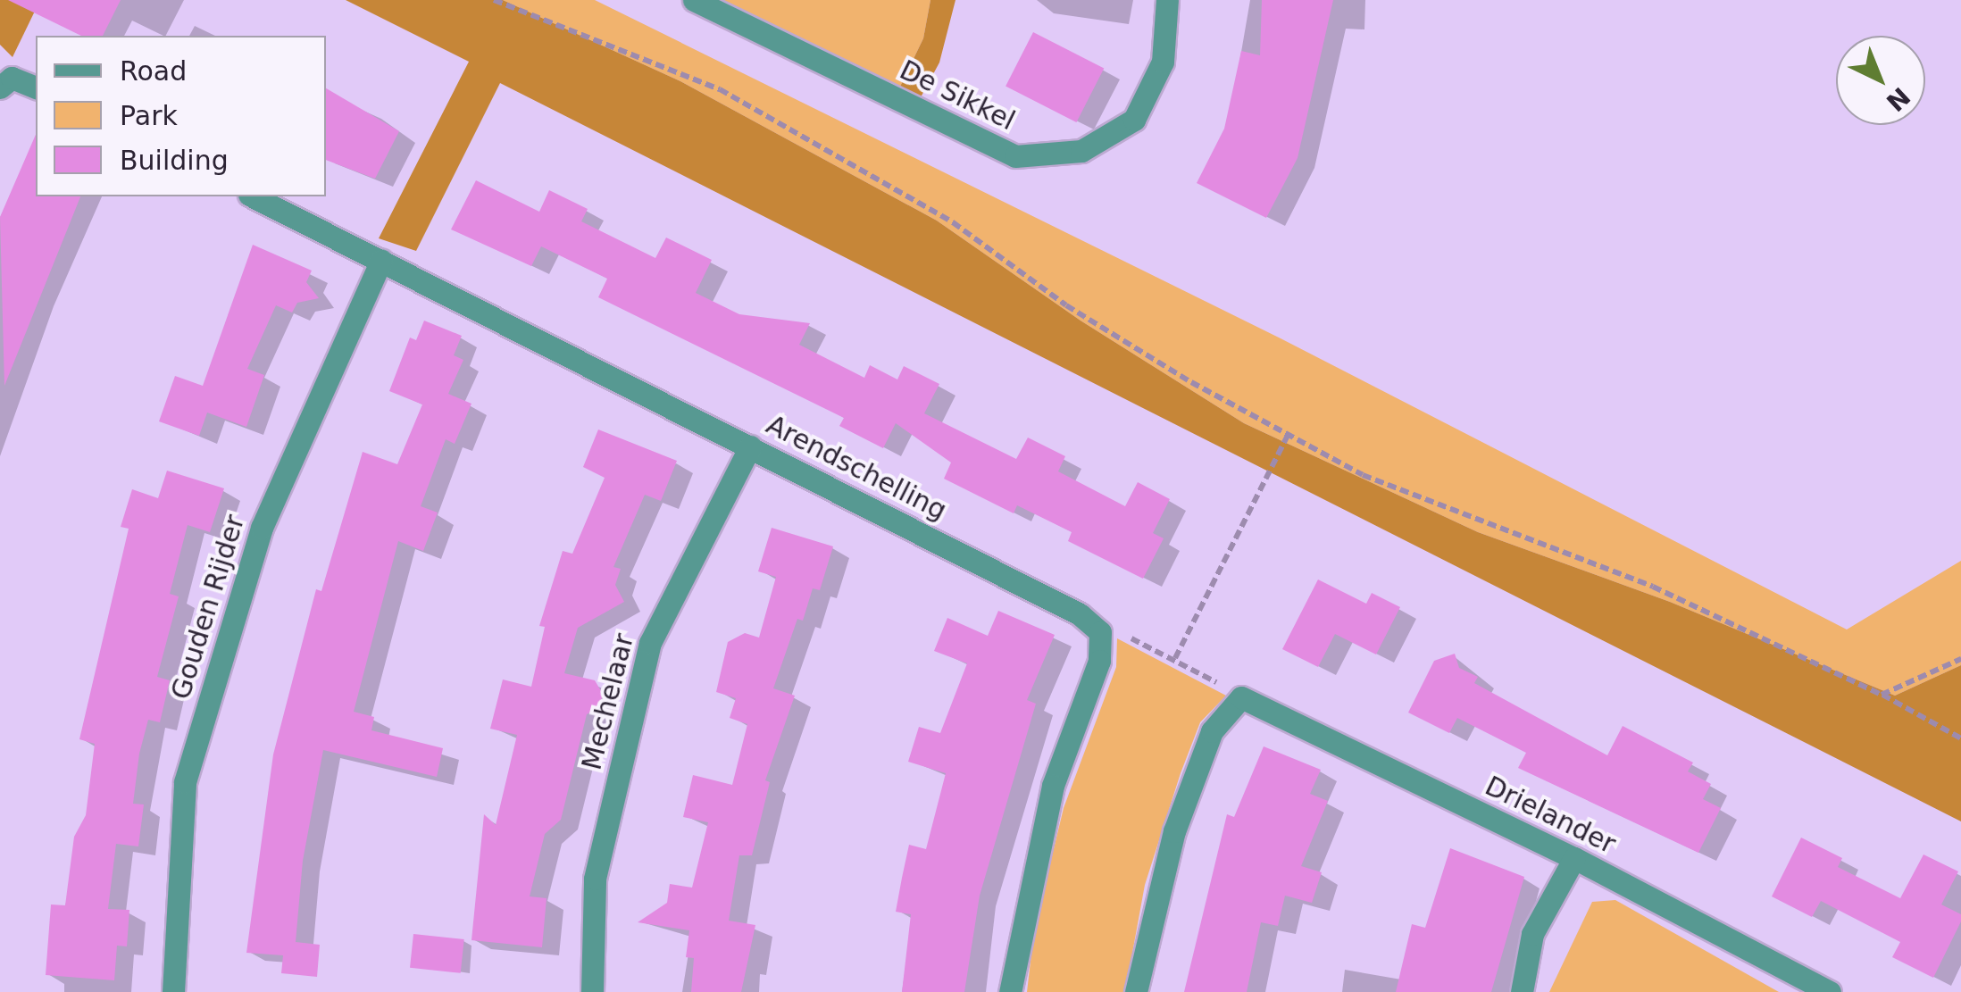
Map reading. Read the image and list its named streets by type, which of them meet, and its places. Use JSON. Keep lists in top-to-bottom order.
{
  "streets": {
    "street": [
      "De Sikkel",
      "Arendschelling",
      "Gouden Rijder",
      "Mechelaar",
      "Drielander"
    ]
  },
  "crossings": [
    ["Arendschelling", "Gouden Rijder"],
    ["Arendschelling", "Mechelaar"]
  ],
  "legend": ["Road", "Park", "Building"],
  "north": "bottom right"
}
